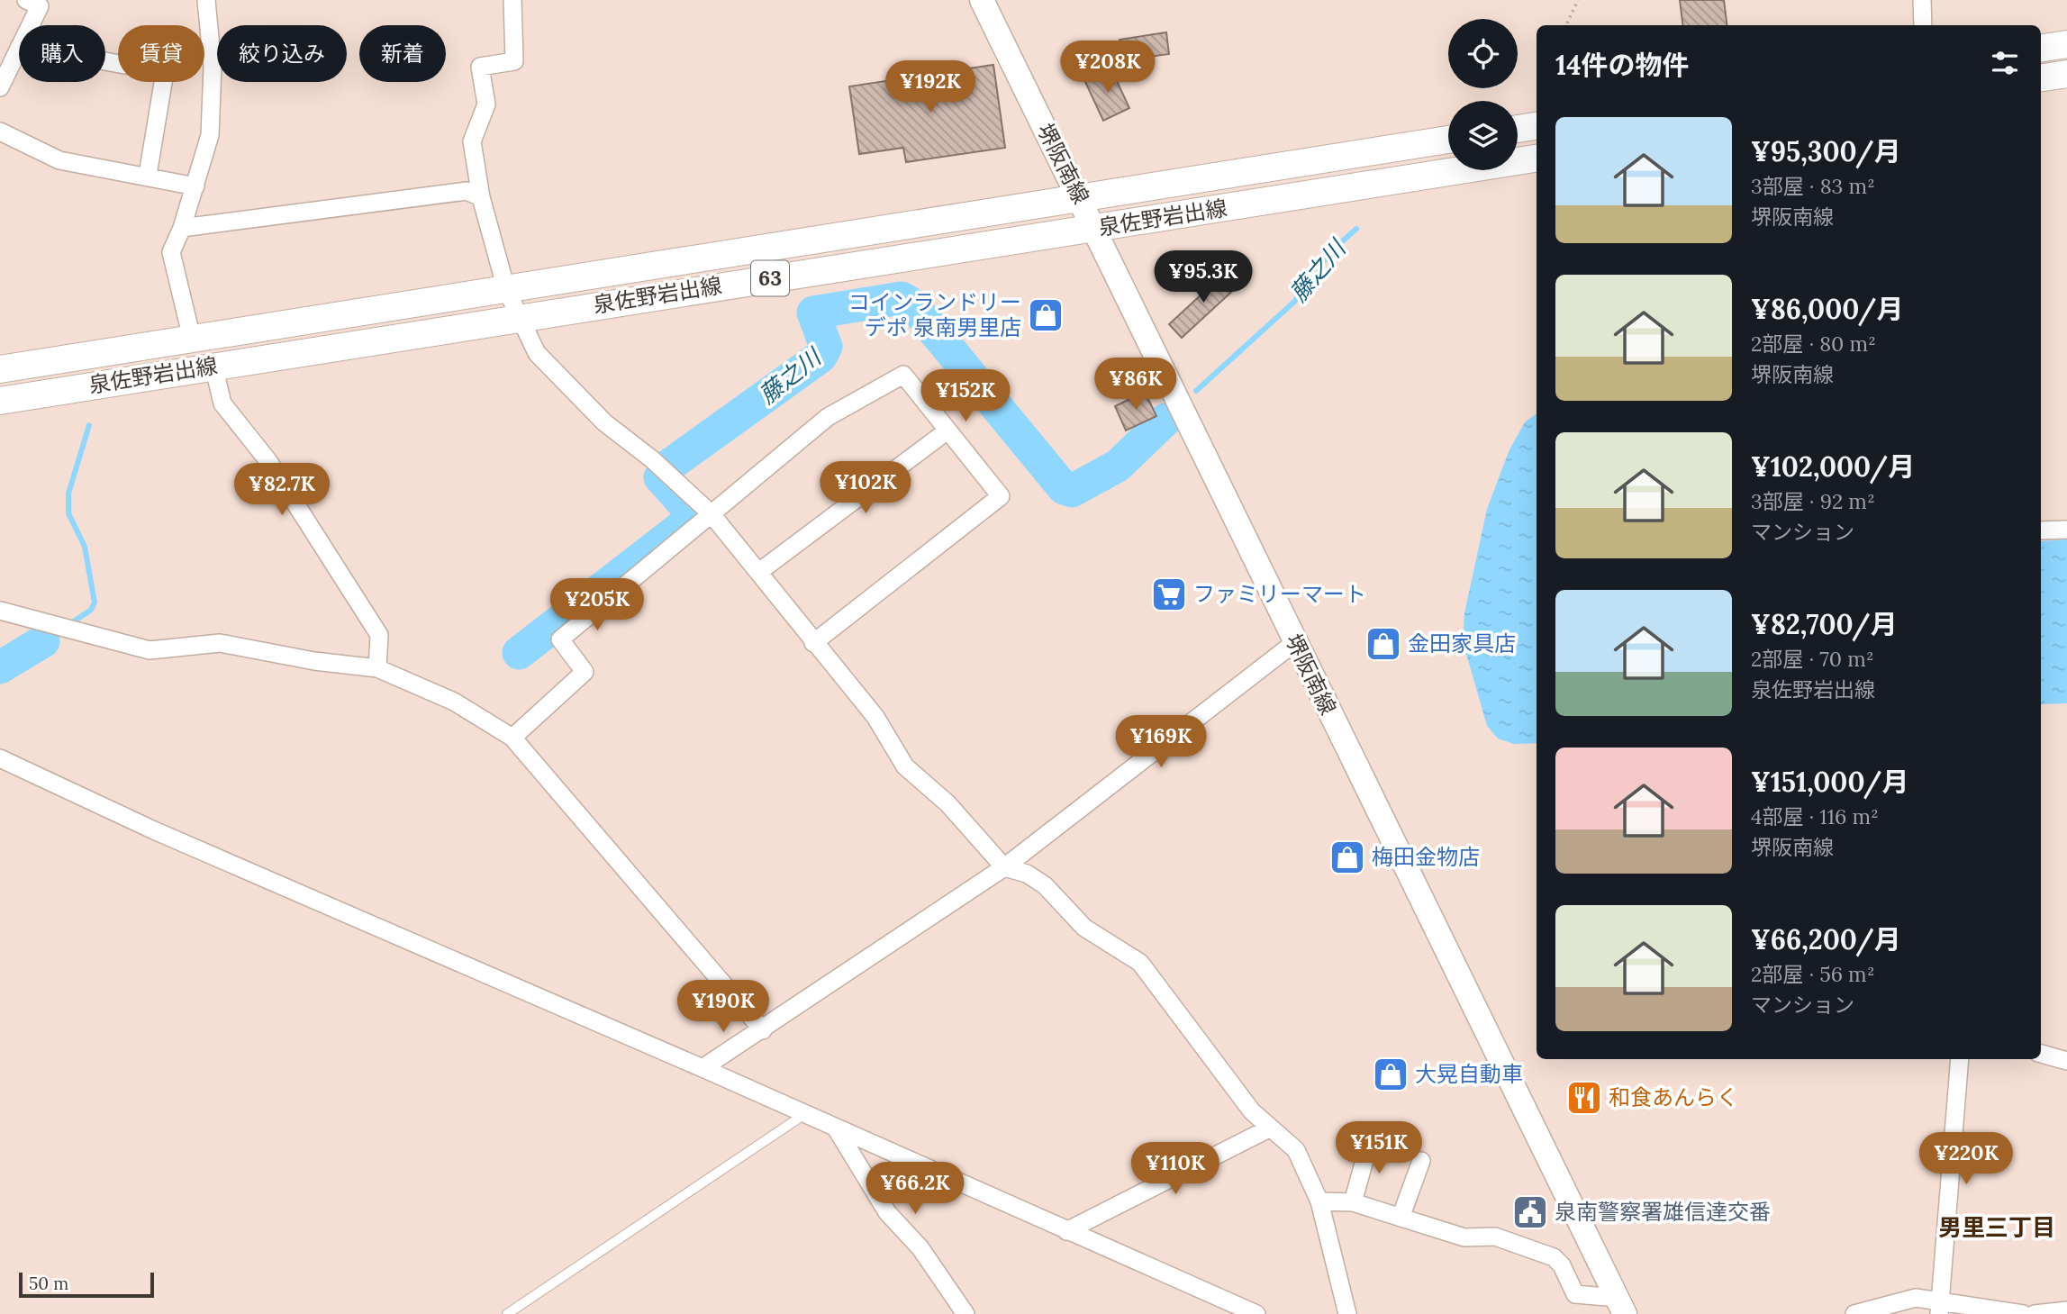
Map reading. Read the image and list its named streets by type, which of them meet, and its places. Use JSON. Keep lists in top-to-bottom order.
{
  "streets": {
    "main road": ["堺阪南線", "泉佐野岩出線", "63"]
  },
  "crossings": [
    ["堺阪南線", "泉佐野岩出線"]
  ],
  "districts": ["男里三丁目"],
  "water": ["藤之川"],
  "places": {
    "shop": [
      "コインランドリー デポ 泉南男里店",
      "金田家具店",
      "梅田金物店",
      "大晃自動車"
    ],
    "supermarket": ["ファミリーマート"],
    "restaurant": ["和食あんらく"],
    "public building": ["泉南警察署雄信達交番"]
  },
  "scale_bar": "50 m",
  "page": {
    "chip": [
      "購入",
      "賃貸",
      "絞り込み",
      "新着"
    ],
    "heading": "14件の物件",
    "price": [
      "¥208K",
      "¥192K",
      "¥95.3K",
      "¥86K",
      "¥152K",
      "¥102K",
      "¥82.7K",
      "¥205K",
      "¥169K",
      "¥190K",
      "¥151K",
      "¥220K",
      "¥110K",
      "¥66.2K"
    ],
    "list": [
      {
        "name": "¥95,300/月",
        "note": "3部屋 · 83 m² · 堺阪南線"
      },
      {
        "name": "¥86,000/月",
        "note": "2部屋 · 80 m² · 堺阪南線"
      },
      {
        "name": "¥102,000/月",
        "note": "3部屋 · 92 m² · マンション"
      },
      {
        "name": "¥82,700/月",
        "note": "2部屋 · 70 m² · 泉佐野岩出線"
      },
      {
        "name": "¥151,000/月",
        "note": "4部屋 · 116 m² · 堺阪南線"
      },
      {
        "name": "¥66,200/月",
        "note": "2部屋 · 56 m² · マンション"
      }
    ],
    "scale": "50 m"
  }
}
